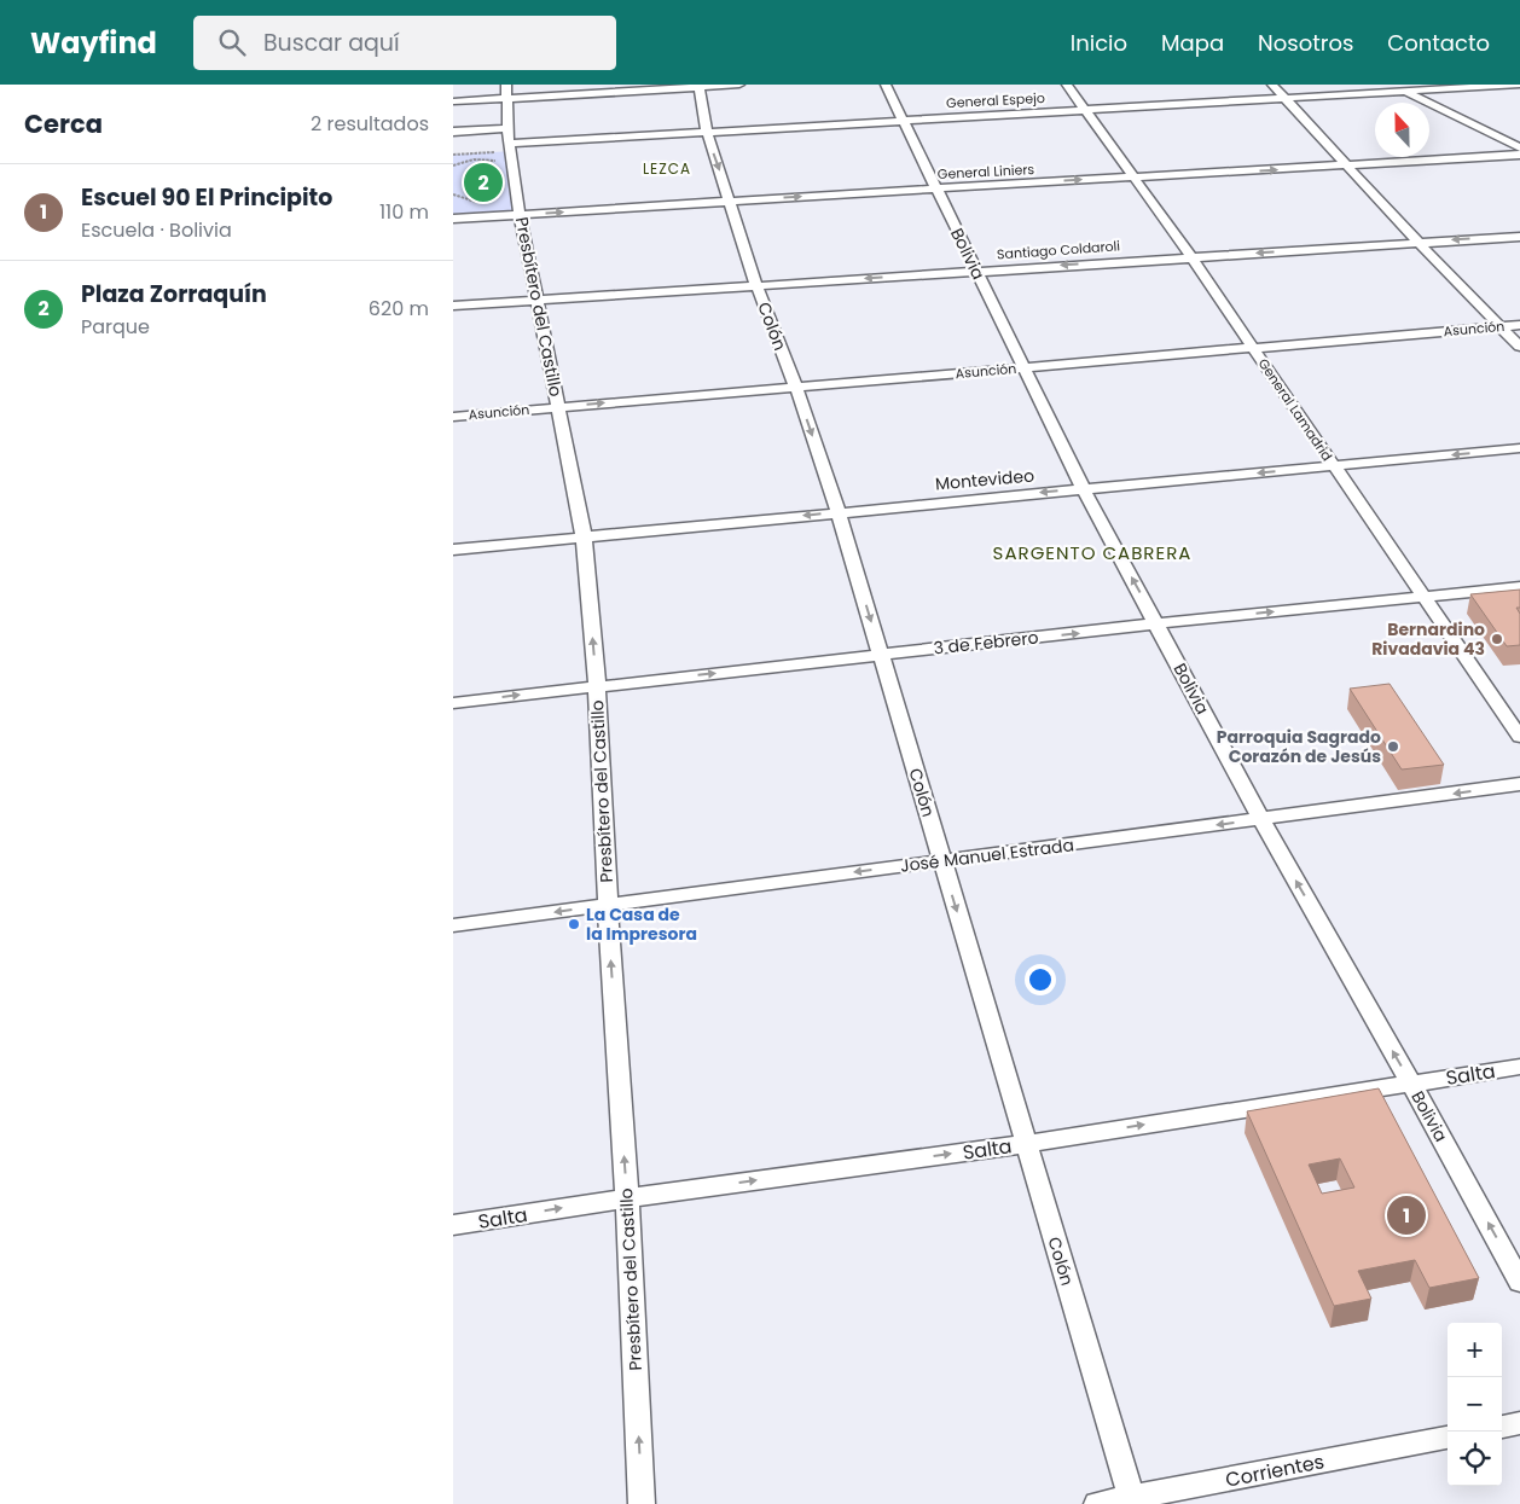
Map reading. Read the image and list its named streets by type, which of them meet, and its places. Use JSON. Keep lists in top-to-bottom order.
{
  "streets": {
    "street": [
      "General Espejo",
      "General Liniers",
      "Santiago Coldaroli",
      "Bolivia",
      "Presbítero del Castillo",
      "Colón",
      "Asunción",
      "General Lamadrid",
      "Montevideo",
      "3 de Febrero",
      "José Manuel Estrada",
      "Salta",
      "Corrientes"
    ]
  },
  "crossings": [
    ["General Espejo", "Bolivia"],
    ["General Espejo", "Presbítero del Castillo"],
    ["General Espejo", "Colón"],
    ["General Espejo", "General Lamadrid"],
    ["General Liniers", "Bolivia"],
    ["General Liniers", "Presbítero del Castillo"],
    ["General Liniers", "Colón"],
    ["General Liniers", "General Lamadrid"],
    ["Santiago Coldaroli", "Bolivia"],
    ["Santiago Coldaroli", "Presbítero del Castillo"],
    ["Santiago Coldaroli", "Colón"],
    ["Santiago Coldaroli", "General Lamadrid"],
    ["Bolivia", "Asunción"],
    ["Bolivia", "Montevideo"],
    ["Bolivia", "3 de Febrero"],
    ["Bolivia", "José Manuel Estrada"],
    ["Bolivia", "Salta"],
    ["Presbítero del Castillo", "Asunción"],
    ["Presbítero del Castillo", "Montevideo"],
    ["Presbítero del Castillo", "3 de Febrero"],
    ["Presbítero del Castillo", "José Manuel Estrada"],
    ["Presbítero del Castillo", "Salta"],
    ["Colón", "Asunción"],
    ["Colón", "Montevideo"],
    ["Colón", "3 de Febrero"],
    ["Colón", "José Manuel Estrada"],
    ["Colón", "Salta"],
    ["Colón", "Corrientes"],
    ["Asunción", "General Lamadrid"],
    ["General Lamadrid", "Montevideo"],
    ["General Lamadrid", "3 de Febrero"]
  ],
  "one_way": [
    "General Liniers",
    "Santiago Coldaroli",
    "Bolivia",
    "Presbítero del Castillo",
    "Colón",
    "Montevideo",
    "3 de Febrero",
    "José Manuel Estrada",
    "Salta"
  ],
  "districts": ["LEZCA", "SARGENTO CABRERA"],
  "places": ["Bernardino Rivadavia 43", "Parroquia Sagrado Corazón de Jesús", "La Casa de la Impresora"],
  "north": "top",
  "page": {
    "header": "Wayfind",
    "search": "Buscar aquí",
    "nav": [
      "Inicio",
      "Mapa",
      "Nosotros",
      "Contacto"
    ],
    "heading": ["Cerca", "2 resultados"],
    "pins": ["2", "1"],
    "list": [
      {
        "mark": "1",
        "name": "Escuel 90 El Principito",
        "note": "Escuela · Bolivia",
        "value": "110 m"
      },
      {
        "mark": "2",
        "name": "Plaza Zorraquín",
        "note": "Parque",
        "value": "620 m"
      }
    ],
    "map_buttons": ["+", "−"]
  }
}
